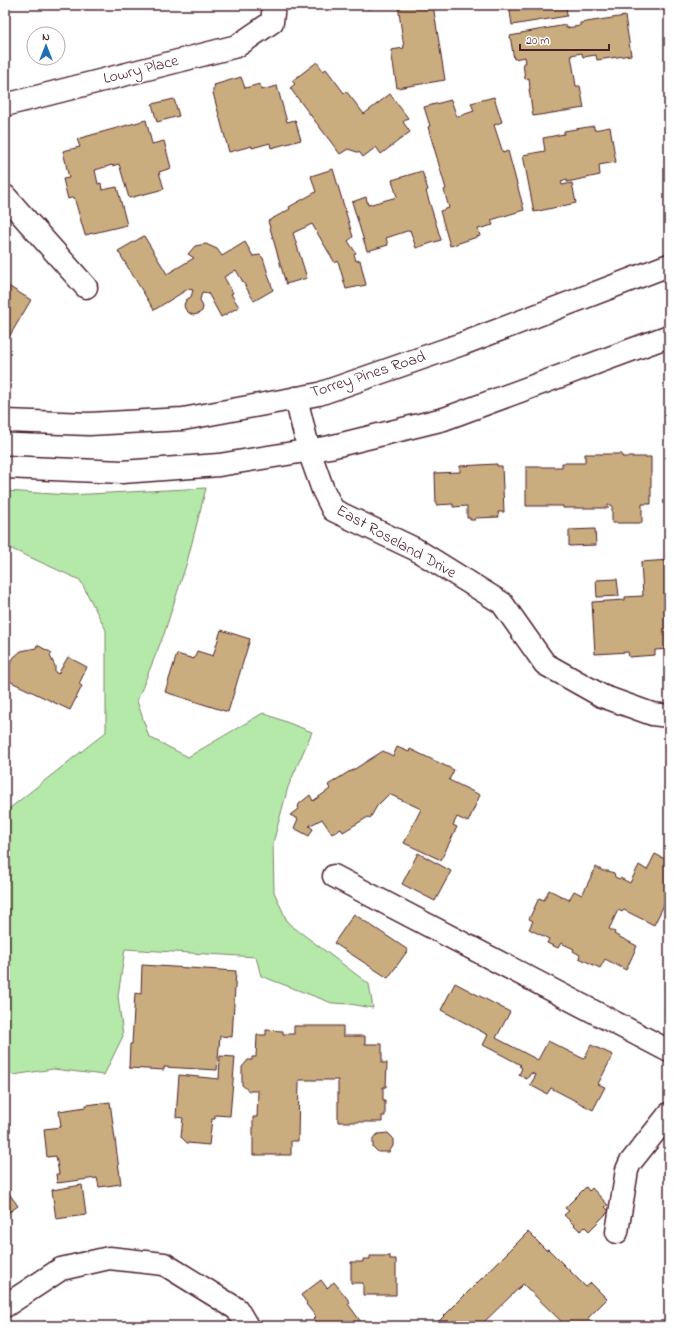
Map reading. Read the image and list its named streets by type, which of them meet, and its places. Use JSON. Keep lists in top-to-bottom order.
{
  "streets": {
    "main road": ["Lowry Place", "Torrey Pines Road", "East Roseland Drive"]
  },
  "crossings": [
    ["Torrey Pines Road", "East Roseland Drive"]
  ],
  "scale_bar": "20 m",
  "north": "top"
}
